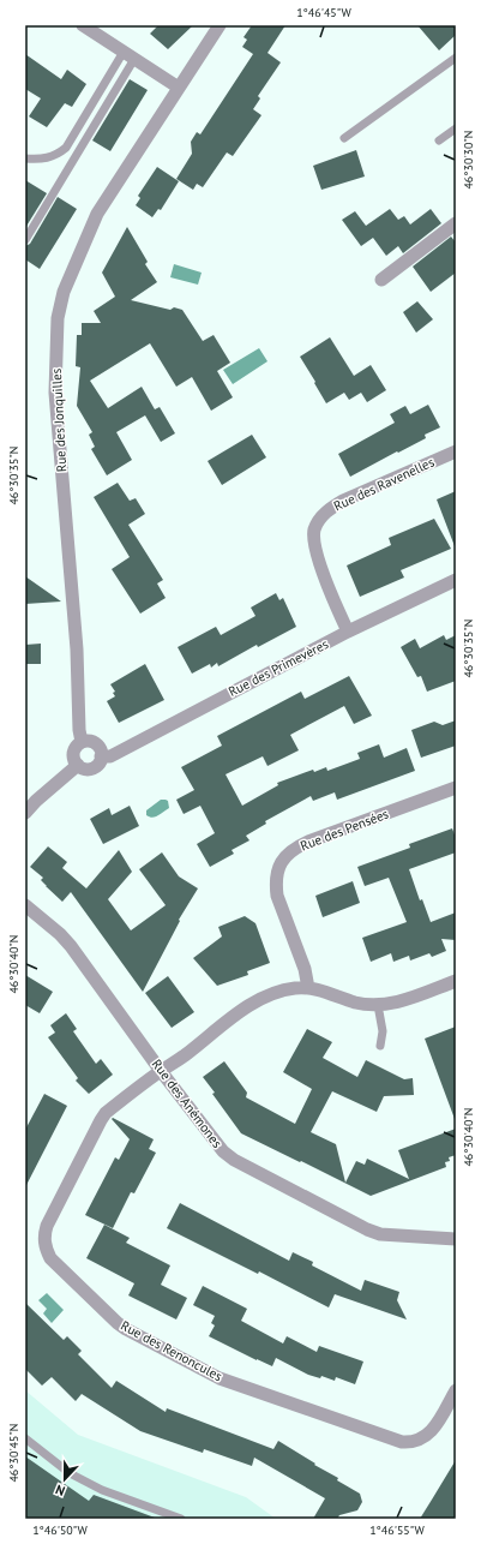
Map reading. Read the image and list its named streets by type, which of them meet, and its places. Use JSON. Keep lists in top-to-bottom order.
{
  "streets": {
    "street": [
      "Rue des Jonquilles",
      "Rue des Ravenelles",
      "Rue des Primevères",
      "Rue des Pensées",
      "Rue des Anémones",
      "Rue des Renoncules"
    ]
  },
  "crossings": [
    ["Rue des Jonquilles", "Rue des Primevères"],
    ["Rue des Ravenelles", "Rue des Primevères"],
    ["Rue des Pensées", "Rue des Renoncules"],
    ["Rue des Anémones", "Rue des Renoncules"]
  ],
  "north": "bottom",
  "coordinates": [
    "1°46'45\"W",
    "46°30'30\"N",
    "46°30'35\"N",
    "46°30'40\"N",
    "46°30'45\"N",
    "1°46'50\"W",
    "1°46'55\"W"
  ]
}
